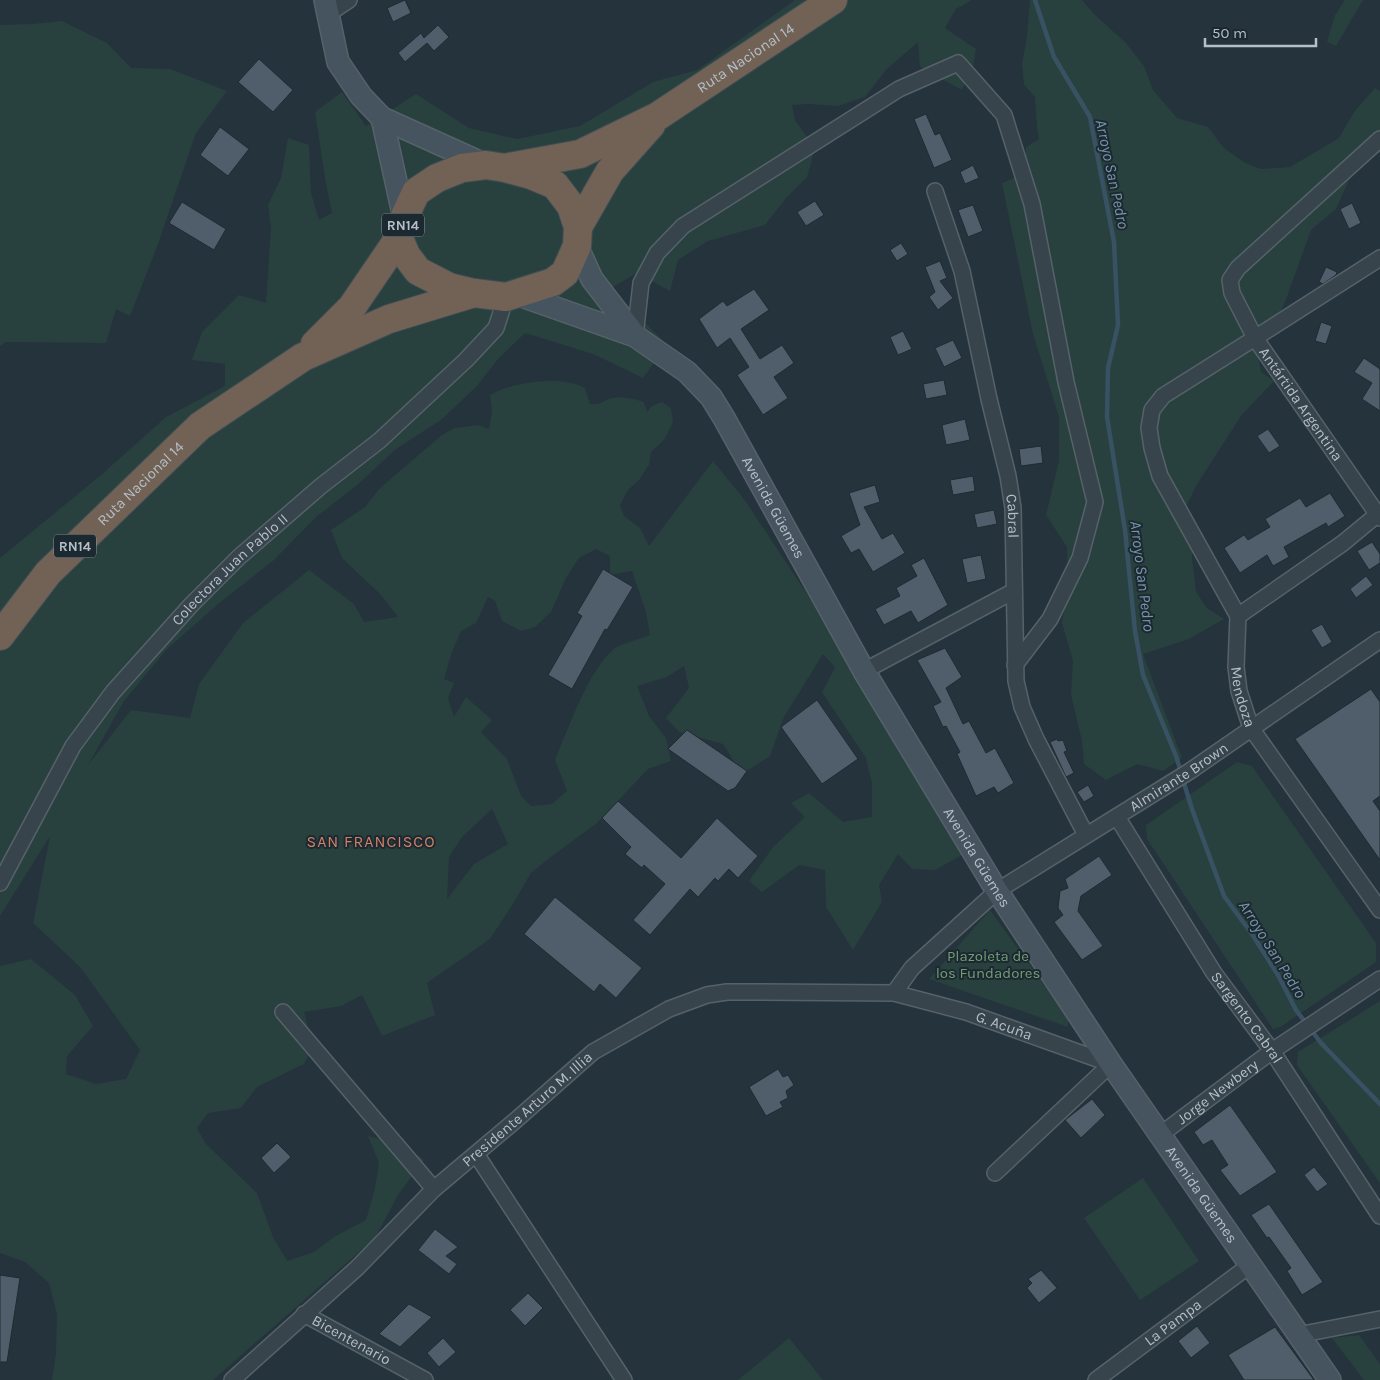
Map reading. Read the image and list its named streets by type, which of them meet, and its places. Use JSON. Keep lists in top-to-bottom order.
{
  "streets": {
    "highway": ["Ruta Nacional 14", "RN14"],
    "main road": ["Avenida Güemes"],
    "street": [
      "Antártida Argentina",
      "Cabral",
      "Colectora Juan Pablo II",
      "Mendoza",
      "Almirante Brown",
      "Sargento Cabral",
      "G. Acuña",
      "Jorge Newbery",
      "Presidente Arturo M. Illia",
      "La Pampa",
      "Bicentenario"
    ]
  },
  "crossings": [
    ["Ruta Nacional 14", "RN14"],
    ["Ruta Nacional 14", "Avenida Güemes"],
    ["Ruta Nacional 14", "Colectora Juan Pablo II"],
    ["RN14", "Avenida Güemes"],
    ["RN14", "Colectora Juan Pablo II"],
    ["Avenida Güemes", "Colectora Juan Pablo II"],
    ["Avenida Güemes", "Almirante Brown"],
    ["Avenida Güemes", "G. Acuña"],
    ["Avenida Güemes", "Jorge Newbery"],
    ["Avenida Güemes", "La Pampa"],
    ["Cabral", "Almirante Brown"],
    ["Mendoza", "Almirante Brown"],
    ["Almirante Brown", "Sargento Cabral"],
    ["Almirante Brown", "G. Acuña"],
    ["Almirante Brown", "Presidente Arturo M. Illia"],
    ["Sargento Cabral", "Jorge Newbery"],
    ["G. Acuña", "Presidente Arturo M. Illia"],
    ["Presidente Arturo M. Illia", "Bicentenario"]
  ],
  "districts": ["SAN FRANCISCO"],
  "water": ["Arroyo San Pedro"],
  "parks": ["Plazoleta de los Fundadores"],
  "scale_bar": "50 m"
}
